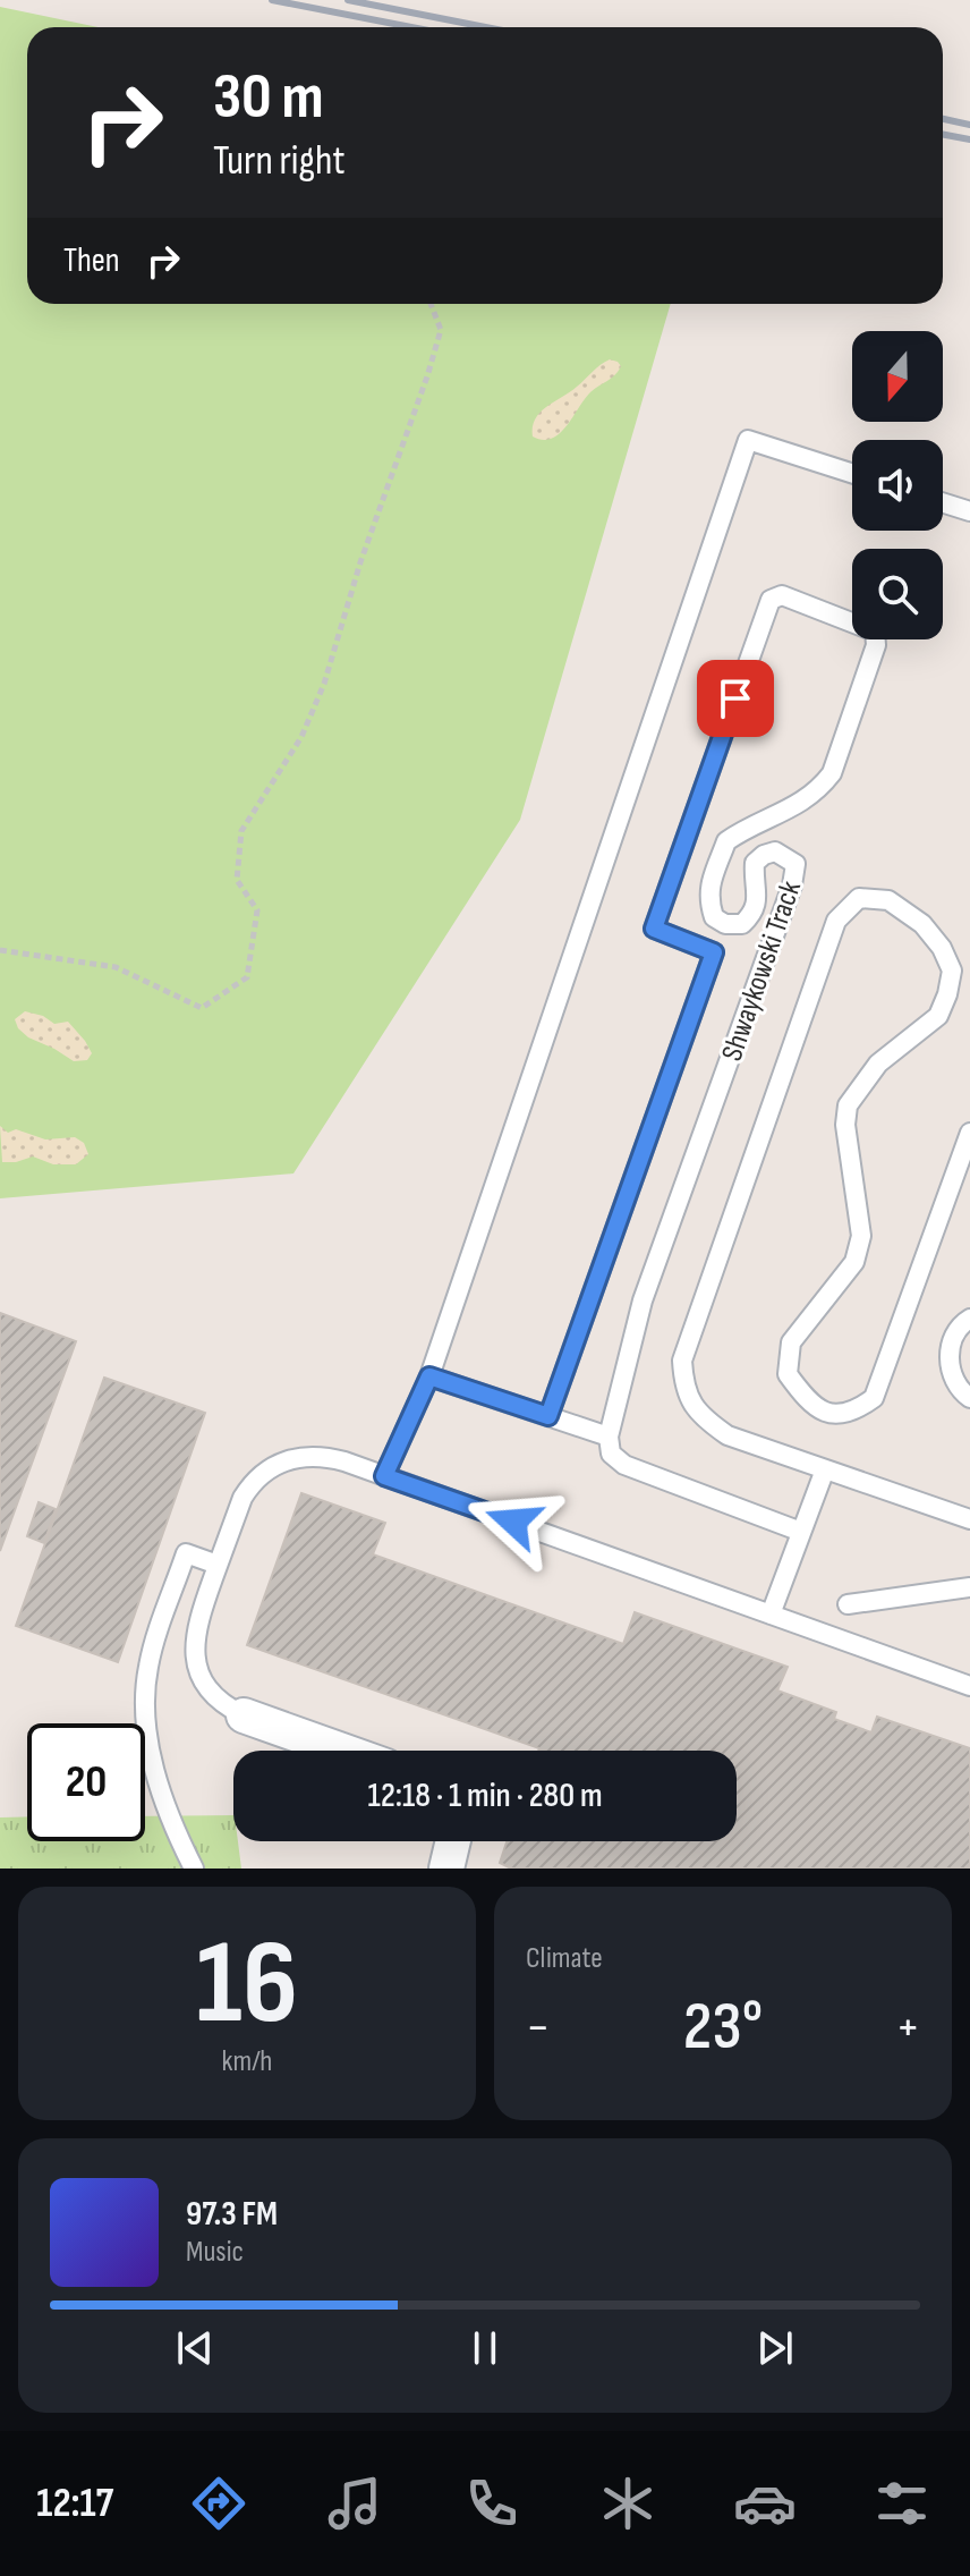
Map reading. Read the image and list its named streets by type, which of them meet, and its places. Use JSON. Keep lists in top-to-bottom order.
{
  "streets": {
    "lane": ["Shwaykowski Track"]
  },
  "north": "bottom",
  "page": {
    "turn": ["30 m", "Turn right"],
    "then": "Then",
    "limit": "20",
    "trip": "12:18 · 1 min · 280 m",
    "tile": [
      ["16", "km/h"],
      "Climate"
    ],
    "heat": ["−", "23°", "+"],
    "song": ["97.3 FM", "Music"],
    "tabs": "12:17"
  }
}
